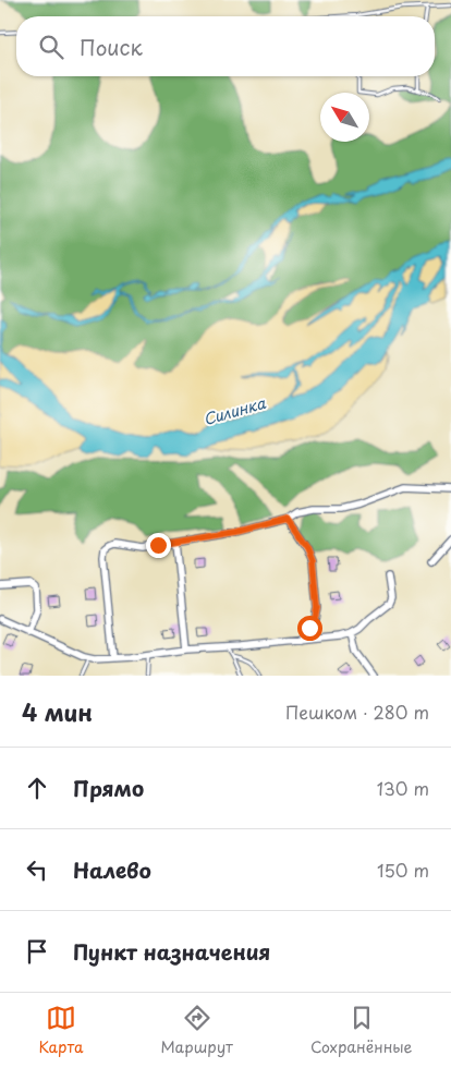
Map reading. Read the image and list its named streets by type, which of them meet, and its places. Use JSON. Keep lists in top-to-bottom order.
{
  "water": ["Силинка"],
  "north": "top left",
  "page": {
    "search": "Поиск",
    "heading": ["4 мин", "Пешком · 280 m"],
    "list": [
      ["Прямо", "130 m"],
      ["Налево", "150 m"],
      "Пункт назначения"
    ],
    "nav": ["Карта", "Маршрут", "Сохранённые"]
  }
}
